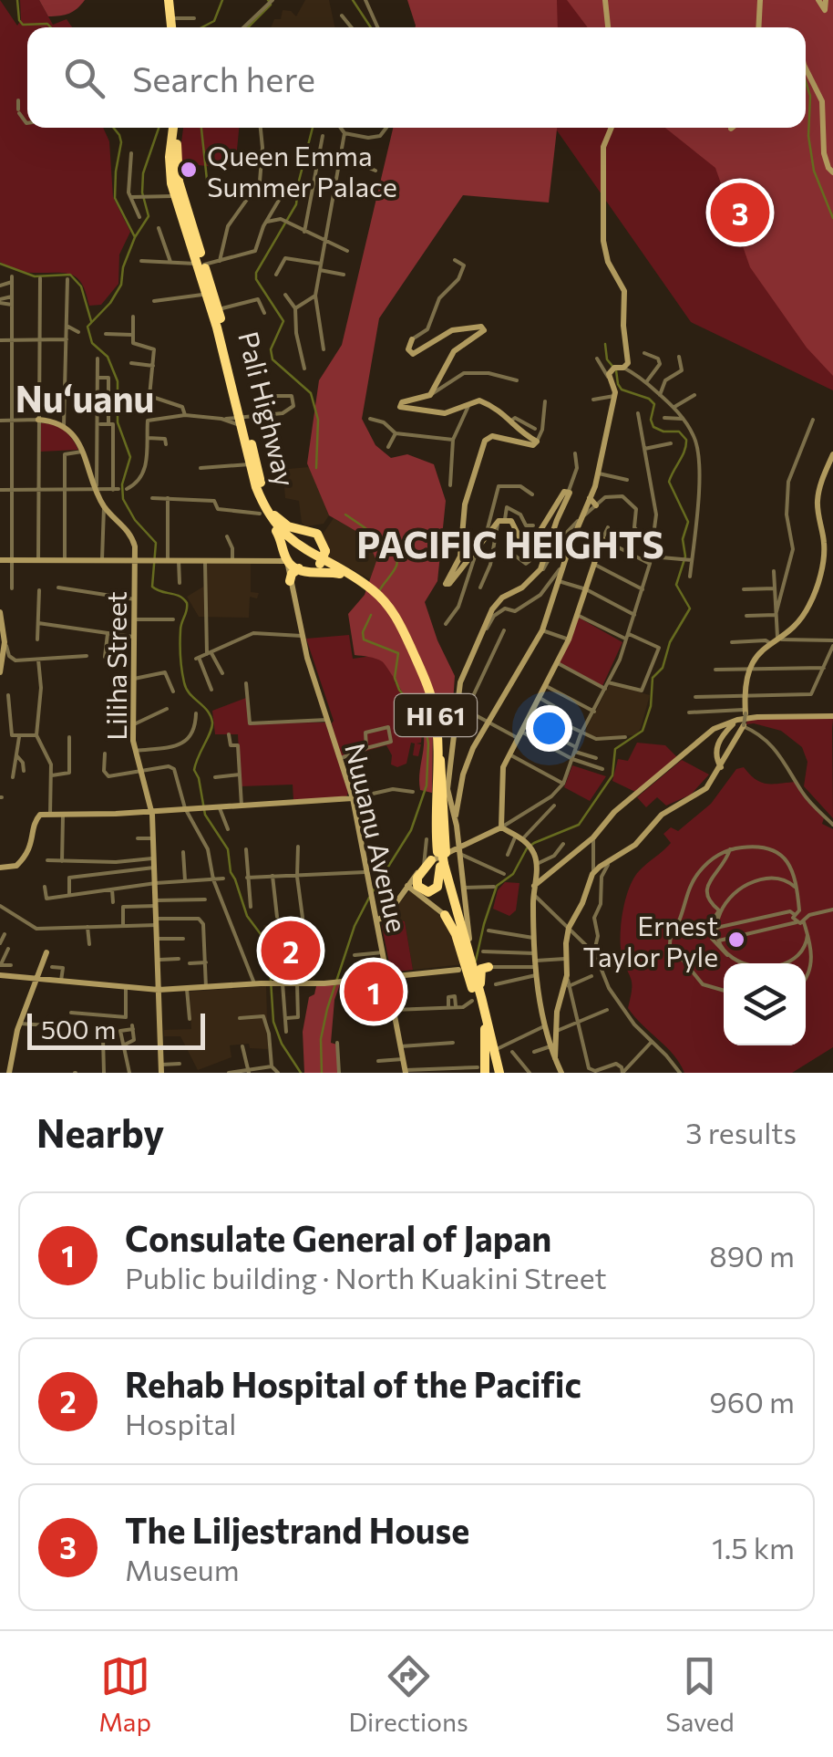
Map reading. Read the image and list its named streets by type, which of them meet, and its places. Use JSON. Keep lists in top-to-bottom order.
{
  "streets": {
    "highway": ["Pali Highway", "HI 61"],
    "street": ["Liliha Street", "Nuuanu Avenue"]
  },
  "districts": ["Nuʻuanu", "PACIFIC HEIGHTS"],
  "places": ["Queen Emma Summer Palace", "Ernest Taylor Pyle"],
  "scale_bar": "500 m",
  "page": {
    "search": "Search here",
    "pins": ["3", "2", "1"],
    "scale": "500 m",
    "heading": ["Nearby", "3 results"],
    "list": [
      {
        "mark": "1",
        "name": "Consulate General of Japan",
        "note": "Public building · North Kuakini Street",
        "value": "890 m"
      },
      {
        "mark": "2",
        "name": "Rehab Hospital of the Pacific",
        "note": "Hospital",
        "value": "960 m"
      },
      {
        "mark": "3",
        "name": "The Liljestrand House",
        "note": "Museum",
        "value": "1.5 km"
      }
    ],
    "nav": ["Map", "Directions", "Saved"]
  }
}
